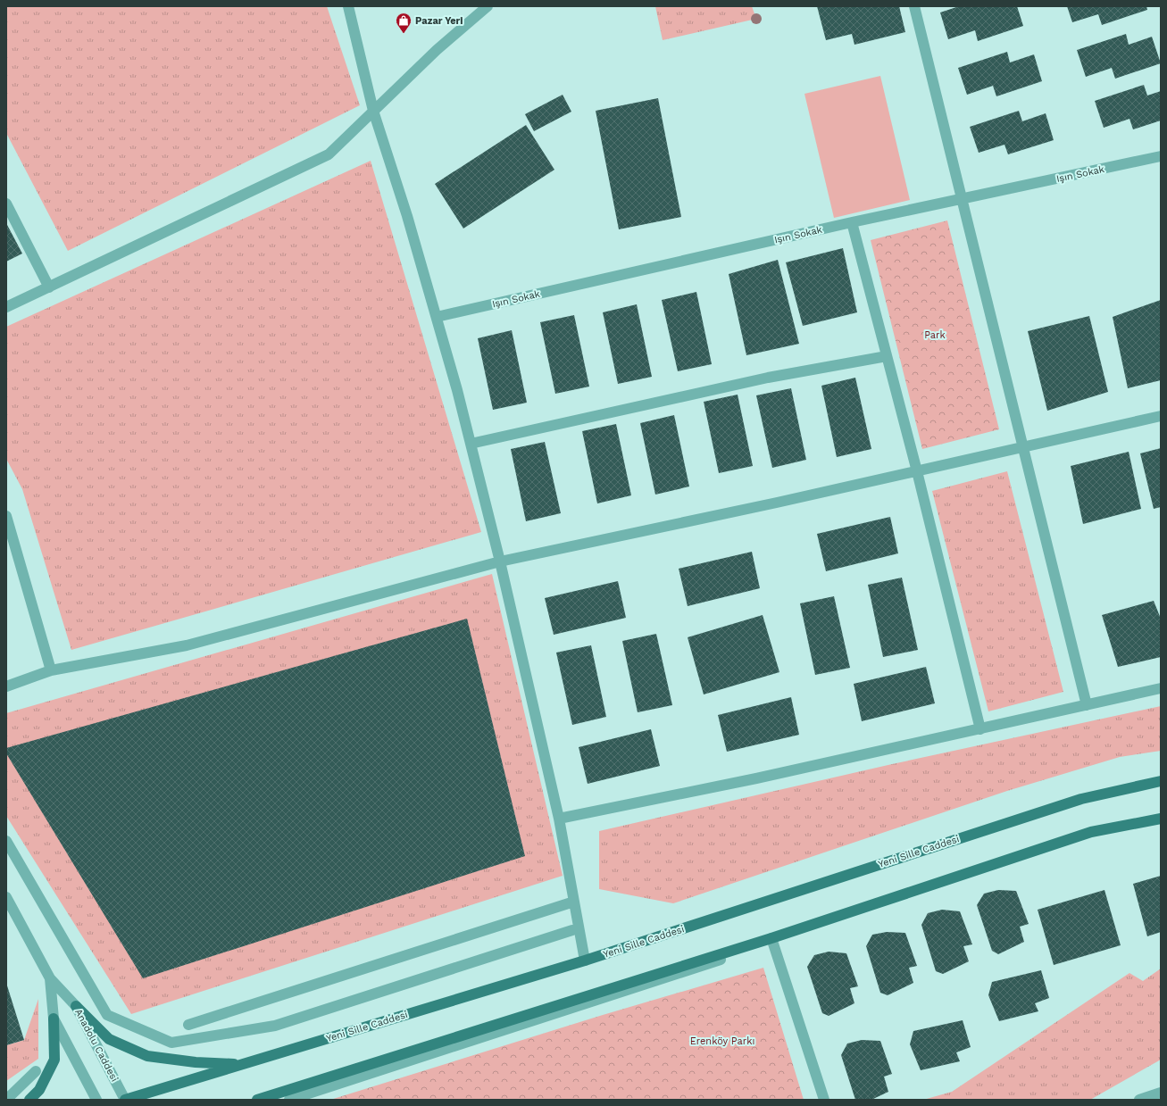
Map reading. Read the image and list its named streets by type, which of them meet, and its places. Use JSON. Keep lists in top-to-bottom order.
{
  "streets": {
    "main road": ["Yeni Sille Caddesi"],
    "street": ["Işın Sokak", "Anadolu Caddesi"]
  },
  "crossings": [
    ["Yeni Sille Caddesi", "Anadolu Caddesi"]
  ],
  "parks": ["Park", "Erenköy Parkı"],
  "places": {
    "shop": ["Pazar Yeri"]
  }
}
